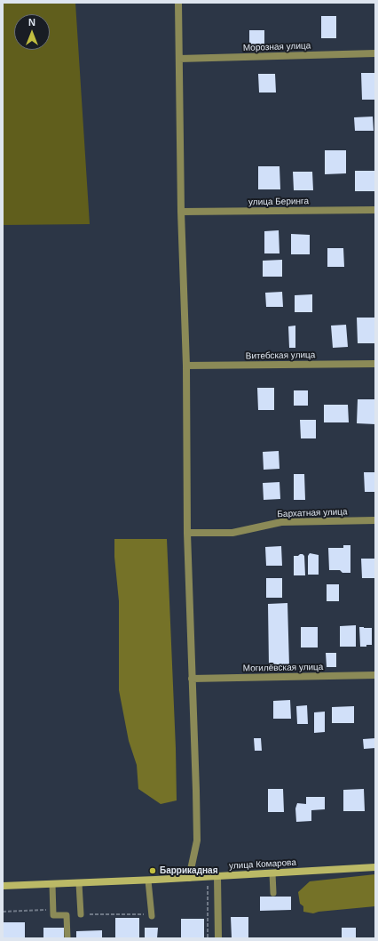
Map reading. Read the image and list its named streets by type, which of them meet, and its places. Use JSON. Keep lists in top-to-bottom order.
{
  "streets": {
    "street": [
      "Морозная улица",
      "улица Беринга",
      "Витебская улица",
      "Бархатная улица",
      "Могилёвская улица",
      "улица Комарова"
    ]
  },
  "places": ["Баррикадная"],
  "north": "top"
}
